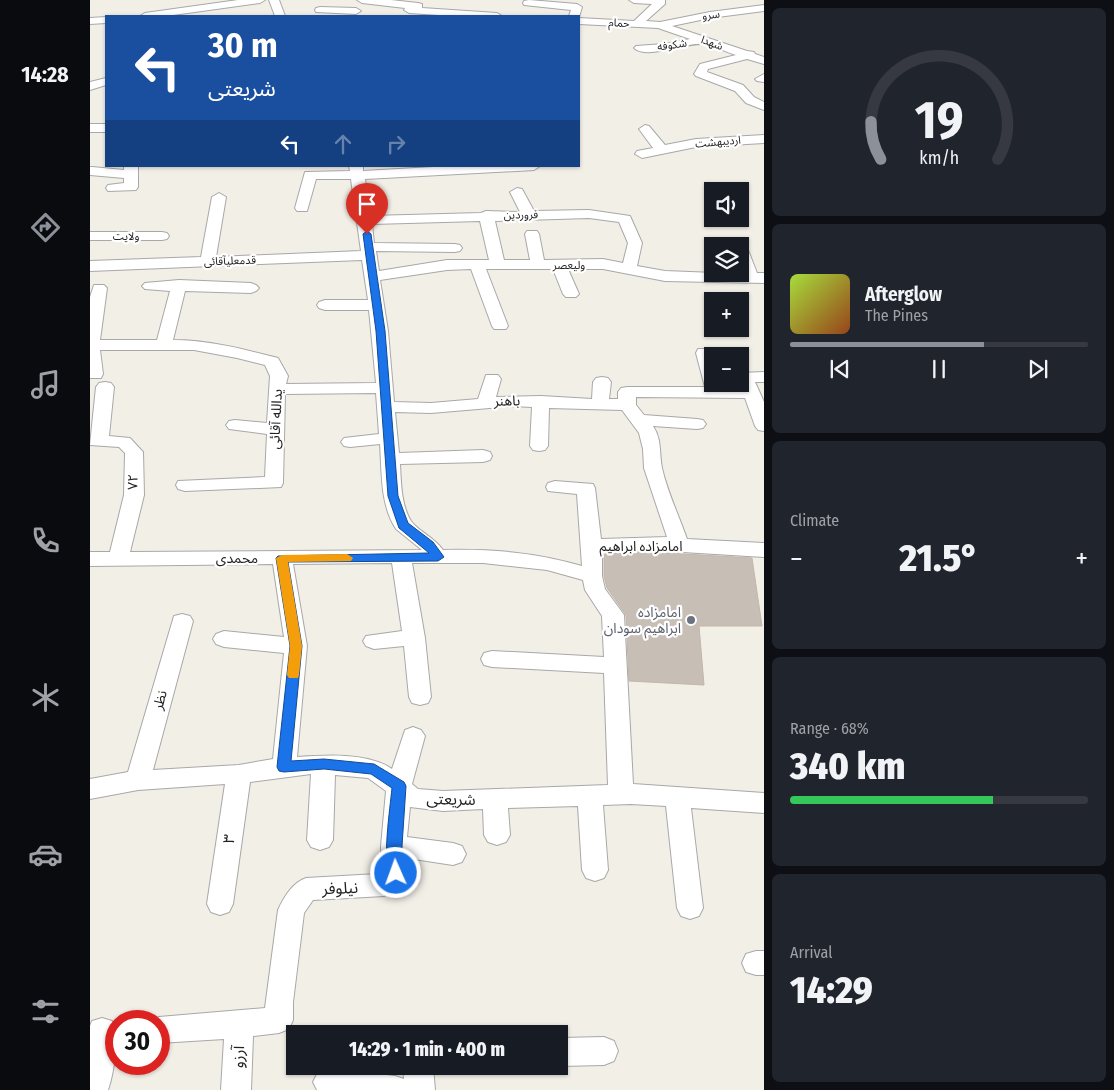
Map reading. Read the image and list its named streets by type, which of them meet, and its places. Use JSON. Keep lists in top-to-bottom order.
{
  "streets": {
    "street": [
      "سرو",
      "حمام",
      "شهدا",
      "شکوفه",
      "اردیبهشت",
      "فروردین",
      "ولایت",
      "قدمعلیآقائی",
      "ولیعصر",
      "باهنر",
      "یدالله آقائی",
      "۷۲",
      "امامزاده ابراهیم",
      "محمدی",
      "نظر",
      "شریعتی",
      "۳",
      "نیلوفر",
      "آرزو"
    ]
  },
  "crossings": [
    ["سرو", "حمام"],
    ["سرو", "شهدا"],
    ["حمام", "شهدا"],
    ["شهدا", "شکوفه"],
    ["فروردین", "ولیعصر"],
    ["۷۲", "محمدی"],
    ["امامزاده ابراهیم", "محمدی"],
    ["امامزاده ابراهیم", "شریعتی"],
    ["نظر", "شریعتی"],
    ["شریعتی", "۳"],
    ["شریعتی", "نیلوفر"],
    ["نیلوفر", "آرزو"]
  ],
  "places": ["امامزاده ابراهیم سودان"],
  "page": {
    "tabs": "14:28",
    "turn": ["30 m", "شریعتی"],
    "map_buttons": ["+", "−"],
    "song": ["Afterglow", "The Pines"],
    "tile": [
      "Climate",
      ["Range · 68%", "340 km"],
      ["Arrival", "14:29"]
    ],
    "heat": ["−", "21.5°", "+"],
    "limit": "30",
    "trip": "14:29 · 1 min · 400 m",
    "gauge": ["19", "km/h"]
  }
}
